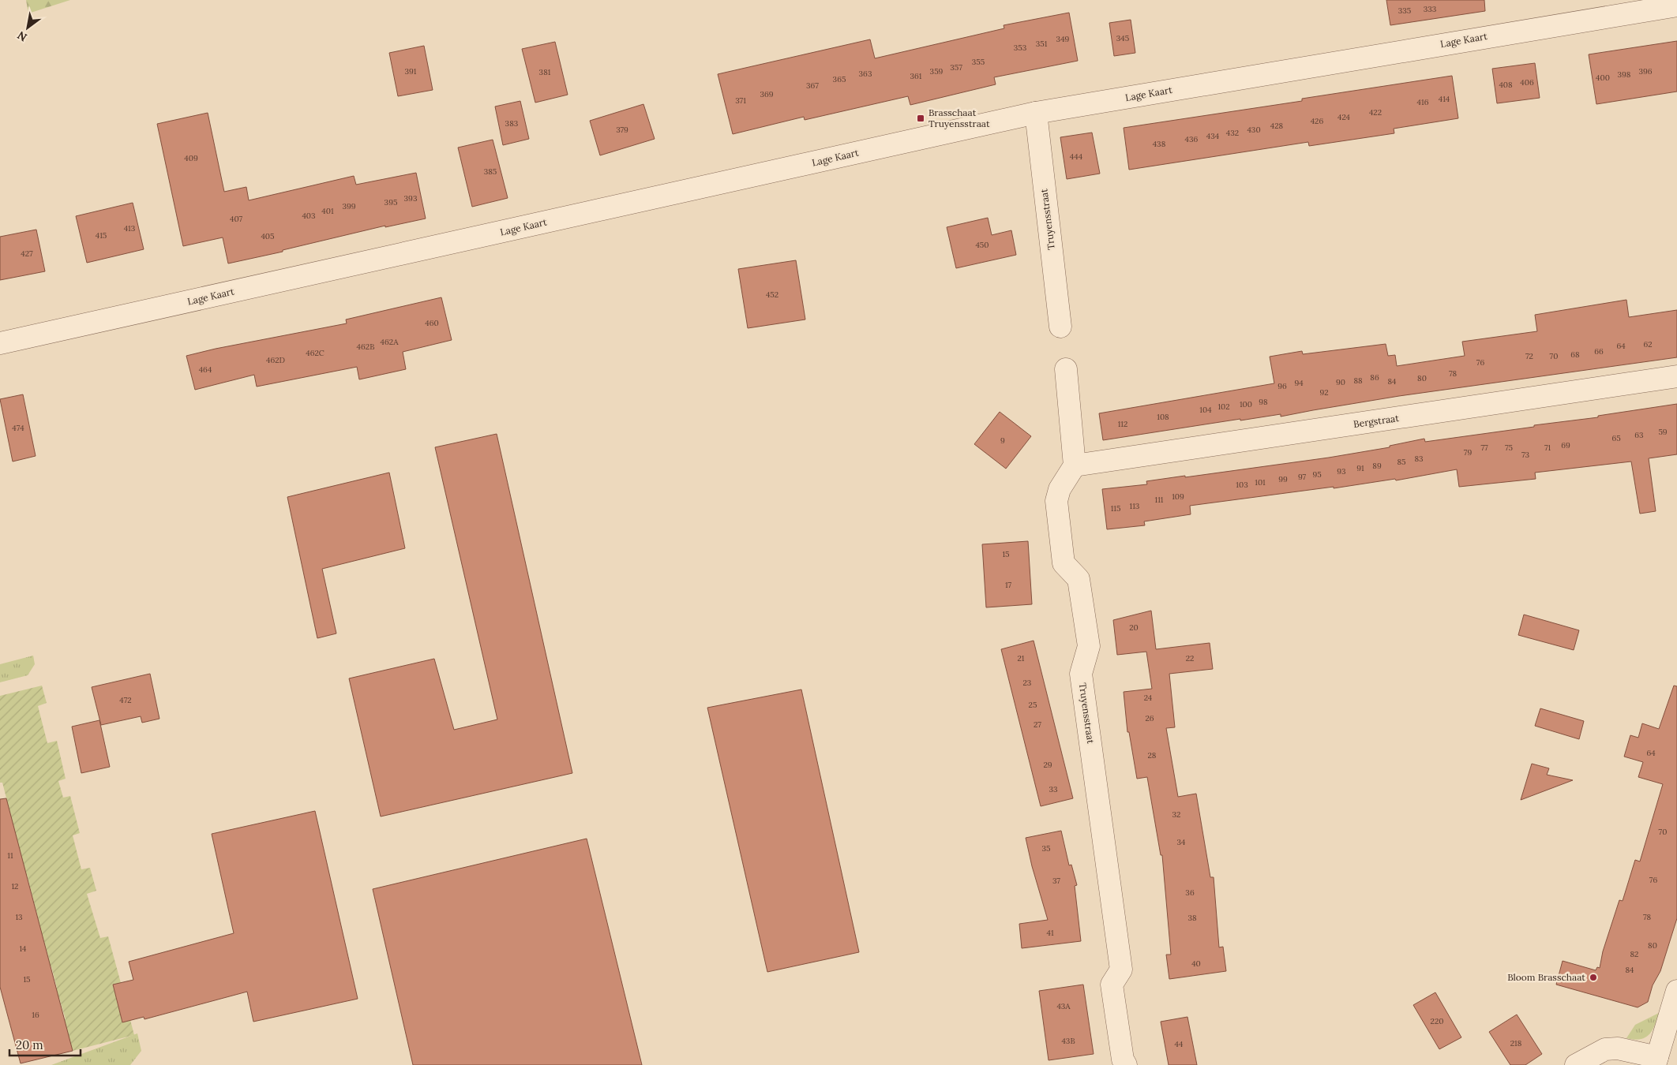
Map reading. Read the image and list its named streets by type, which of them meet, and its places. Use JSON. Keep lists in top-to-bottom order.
{
  "streets": {
    "street": ["Lage Kaart", "Truyensstraat", "Bergstraat"]
  },
  "crossings": [
    ["Lage Kaart", "Truyensstraat"],
    ["Truyensstraat", "Bergstraat"]
  ],
  "places": {
    "transit": ["Brasschaat Truyensstraat"],
    "other": ["Bloom Brasschaat"]
  },
  "house_numbers": [
    "333",
    "335",
    "345",
    "349",
    "351",
    "353",
    "355",
    "357",
    "391",
    "359",
    "396",
    "381",
    "363",
    "398",
    "361",
    "400",
    "365",
    "406",
    "408",
    "367",
    "369",
    "414",
    "371",
    "416",
    "422",
    "424",
    "426",
    "383",
    "428",
    "379",
    "430",
    "432",
    "434",
    "436",
    "438",
    "444",
    "409",
    "385",
    "393",
    "395",
    "399",
    "401",
    "403",
    "407",
    "413",
    "415",
    "405",
    "450",
    "427",
    "452",
    "460",
    "462A",
    "62",
    "64",
    "462B",
    "66",
    "462C",
    "68",
    "72",
    "70",
    "462D",
    "76",
    "464",
    "78",
    "86",
    "80",
    "88",
    "84",
    "90",
    "94",
    "96",
    "92",
    "98",
    "100",
    "102",
    "104",
    "108",
    "112",
    "474",
    "59",
    "63",
    "65",
    "9",
    "69",
    "77",
    "75",
    "71",
    "79",
    "73",
    "83",
    "85",
    "89",
    "91",
    "93",
    "95",
    "97",
    "99",
    "101",
    "103",
    "109",
    "111",
    "113",
    "115",
    "15",
    "17",
    "20",
    "21",
    "22",
    "23",
    "24",
    "472",
    "25",
    "26",
    "27",
    "64",
    "28",
    "29",
    "33",
    "32",
    "70",
    "34",
    "35",
    "11",
    "76",
    "37",
    "12",
    "36",
    "13",
    "78",
    "38",
    "41",
    "80",
    "14",
    "82",
    "40",
    "84",
    "15",
    "43A",
    "16",
    "220",
    "43B",
    "218",
    "44"
  ],
  "scale_bar": "20 m",
  "north": "bottom left"
}
